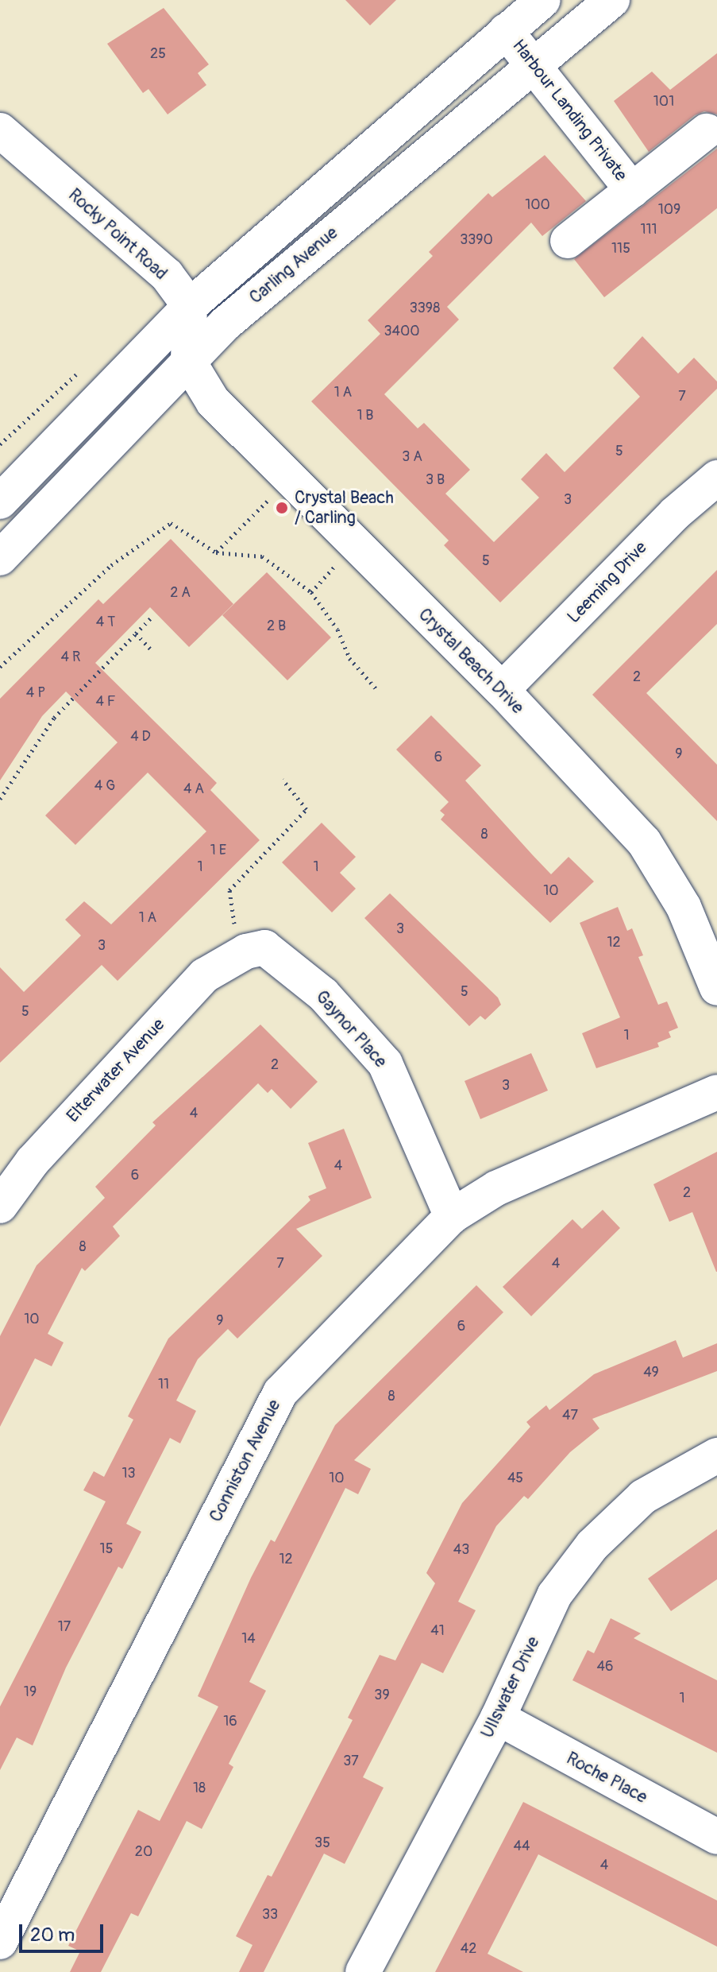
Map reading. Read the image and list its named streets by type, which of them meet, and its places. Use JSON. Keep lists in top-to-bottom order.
{
  "streets": {
    "street": [
      "Harbour Landing Private",
      "Rocky Point Road",
      "Carling Avenue",
      "Leeming Drive",
      "Crystal Beach Drive",
      "Gaynor Place",
      "Elterwater Avenue",
      "Conniston Avenue",
      "Ullswater Drive",
      "Roche Place"
    ]
  },
  "crossings": [
    ["Harbour Landing Private", "Carling Avenue"],
    ["Rocky Point Road", "Carling Avenue"],
    ["Carling Avenue", "Crystal Beach Drive"],
    ["Leeming Drive", "Crystal Beach Drive"],
    ["Gaynor Place", "Elterwater Avenue"],
    ["Gaynor Place", "Conniston Avenue"],
    ["Ullswater Drive", "Roche Place"]
  ],
  "places": ["Crystal Beach / Carling"],
  "house_numbers": [
    "25",
    "101",
    "100",
    "109",
    "111",
    "3390",
    "115",
    "3398",
    "3400",
    "1 A",
    "7",
    "1 B",
    "5",
    "3 A",
    "3 B",
    "3",
    "5",
    "2 A",
    "4 T",
    "2 B",
    "4 R",
    "2",
    "4 P",
    "4 F",
    "4 D",
    "9",
    "6",
    "4 G",
    "4 A",
    "8",
    "1 E",
    "1",
    "1",
    "10",
    "1 A",
    "3",
    "12",
    "3",
    "5",
    "5",
    "1",
    "2",
    "3",
    "4",
    "4",
    "6",
    "2",
    "8",
    "7",
    "4",
    "10",
    "9",
    "6",
    "49",
    "11",
    "8",
    "47",
    "13",
    "10",
    "45",
    "15",
    "43",
    "12",
    "17",
    "41",
    "14",
    "46",
    "19",
    "39",
    "1",
    "16",
    "37",
    "18",
    "35",
    "44",
    "20",
    "4",
    "33",
    "42"
  ],
  "scale_bar": "20 m"
}
